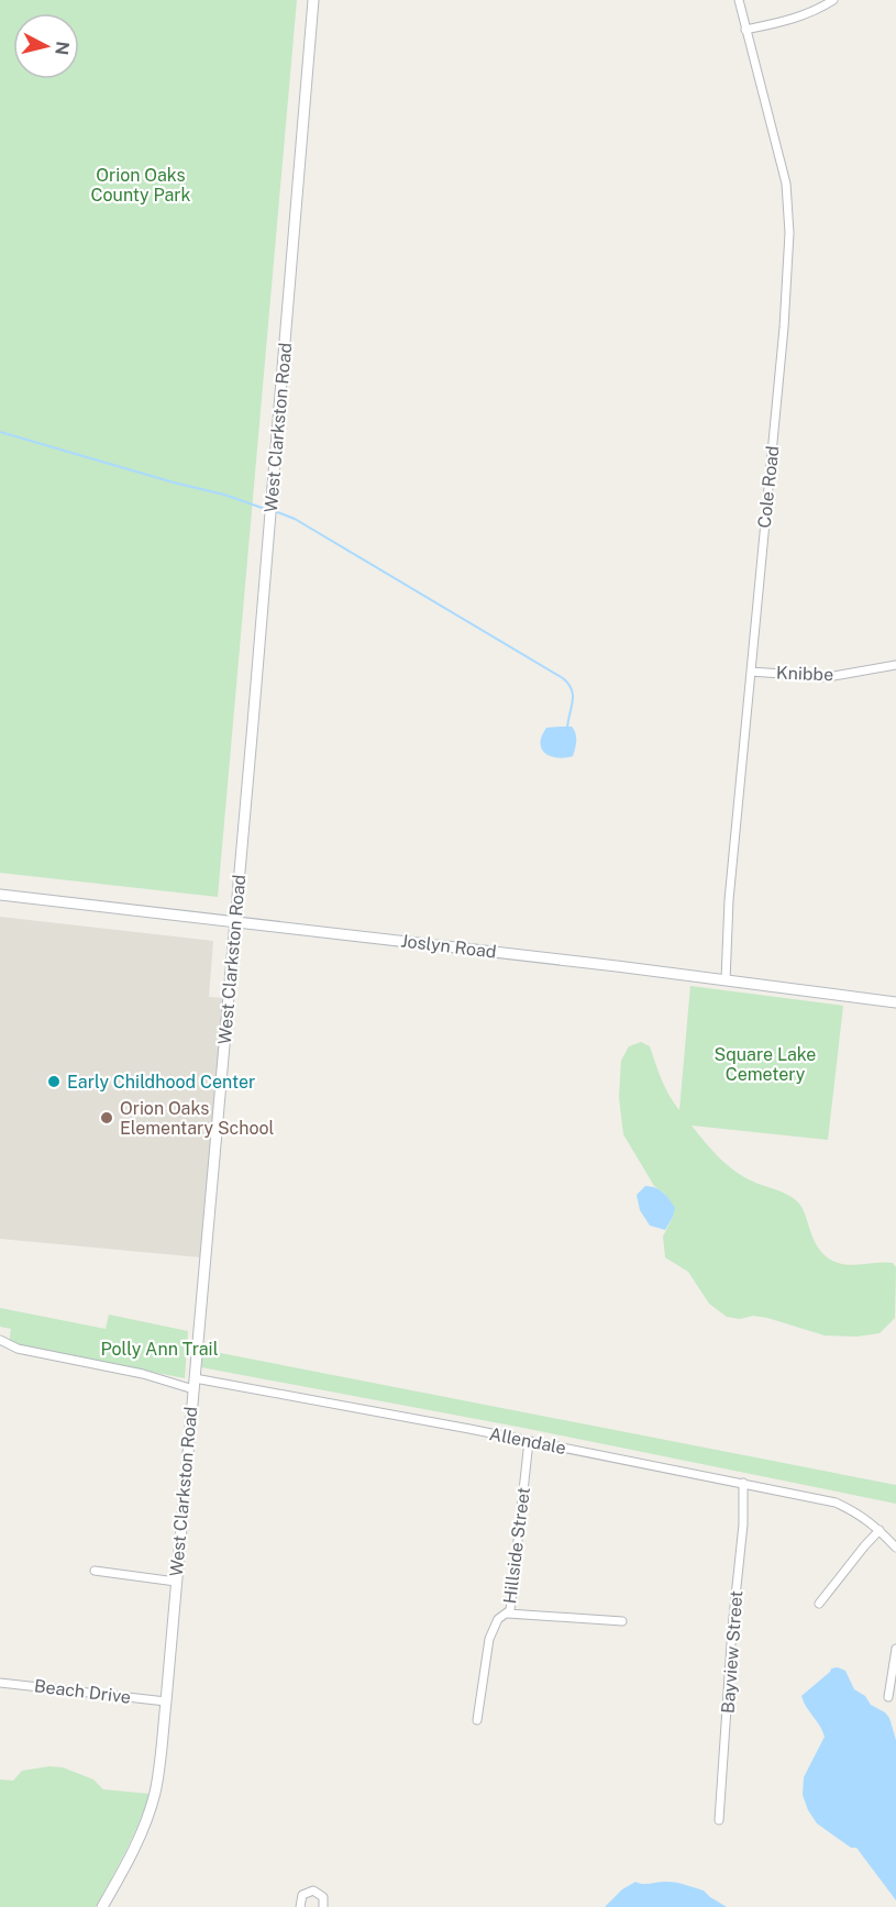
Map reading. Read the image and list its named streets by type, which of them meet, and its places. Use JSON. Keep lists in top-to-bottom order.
{
  "streets": {
    "main road": ["West Clarkston Road", "Joslyn Road"],
    "street": [
      "Cole Road",
      "Knibbe",
      "Allendale",
      "Hillside Street",
      "Bayview Street",
      "Beach Drive"
    ]
  },
  "crossings": [
    ["West Clarkston Road", "Joslyn Road"],
    ["West Clarkston Road", "Allendale"],
    ["West Clarkston Road", "Beach Drive"],
    ["Cole Road", "Knibbe"],
    ["Cole Road", "Joslyn Road"],
    ["Allendale", "Hillside Street"],
    ["Allendale", "Bayview Street"]
  ],
  "parks": ["Orion Oaks County Park", "Square Lake Cemetery", "Polly Ann Trail"],
  "places": ["Early Childhood Center", "Orion Oaks Elementary School"],
  "north": "right"
}
